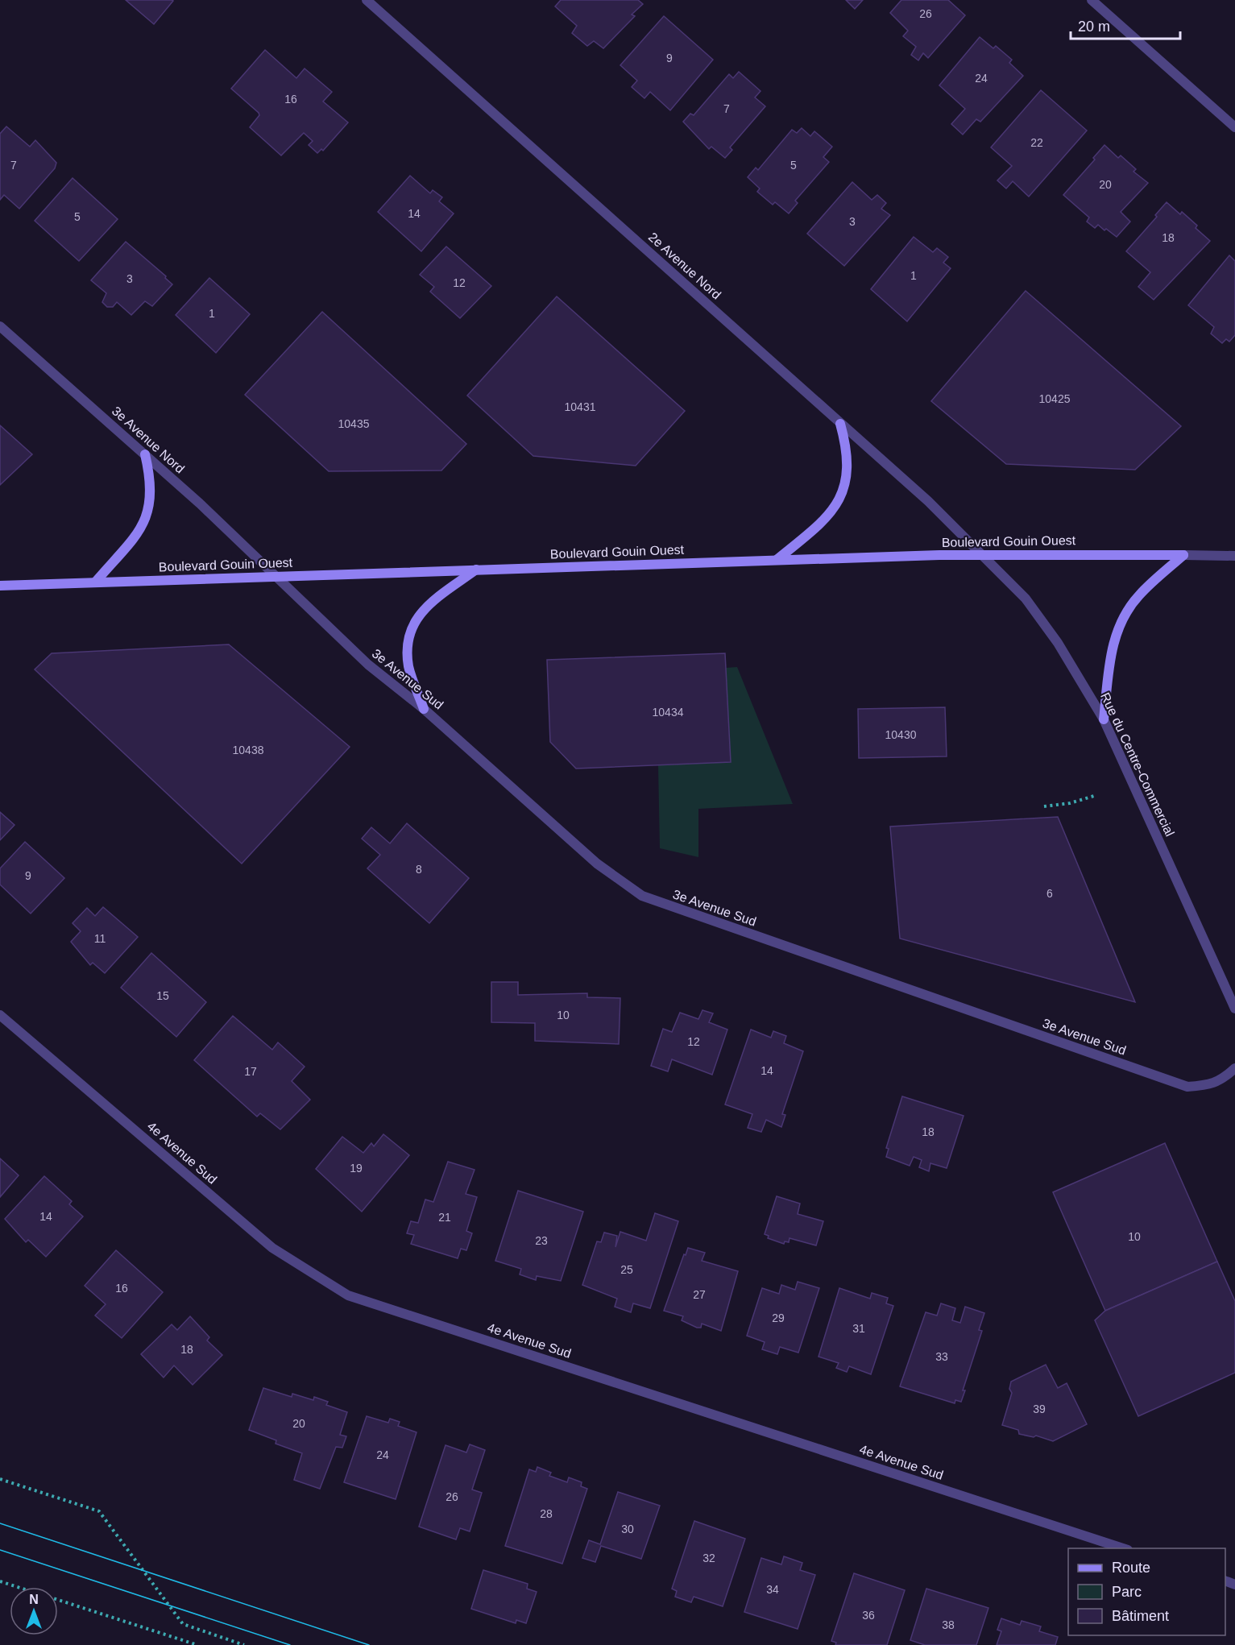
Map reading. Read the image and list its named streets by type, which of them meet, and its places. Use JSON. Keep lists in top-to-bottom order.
{
  "streets": {
    "main road": ["Boulevard Gouin Ouest"],
    "street": [
      "2e Avenue Nord",
      "3e Avenue Nord",
      "3e Avenue Sud",
      "Rue du Centre-Commercial",
      "4e Avenue Sud"
    ]
  },
  "crossings": [
    ["2e Avenue Nord", "Boulevard Gouin Ouest"],
    ["2e Avenue Nord", "Rue du Centre-Commercial"],
    ["3e Avenue Nord", "Boulevard Gouin Ouest"],
    ["3e Avenue Nord", "3e Avenue Sud"],
    ["Boulevard Gouin Ouest", "3e Avenue Sud"],
    ["Boulevard Gouin Ouest", "Rue du Centre-Commercial"]
  ],
  "house_numbers": [
    "26",
    "9",
    "24",
    "16",
    "7",
    "22",
    "7",
    "5",
    "20",
    "14",
    "5",
    "3",
    "18",
    "1",
    "3",
    "12",
    "1",
    "10425",
    "10431",
    "10435",
    "10434",
    "10430",
    "10438",
    "8",
    "9",
    "6",
    "11",
    "15",
    "10",
    "12",
    "14",
    "17",
    "18",
    "19",
    "14",
    "21",
    "10",
    "23",
    "25",
    "16",
    "27",
    "29",
    "31",
    "18",
    "33",
    "39",
    "20",
    "24",
    "26",
    "28",
    "30",
    "32",
    "34",
    "36",
    "38"
  ],
  "legend": ["Route", "Parc", "Bâtiment"],
  "scale_bar": "20 m",
  "north": "top"
}
